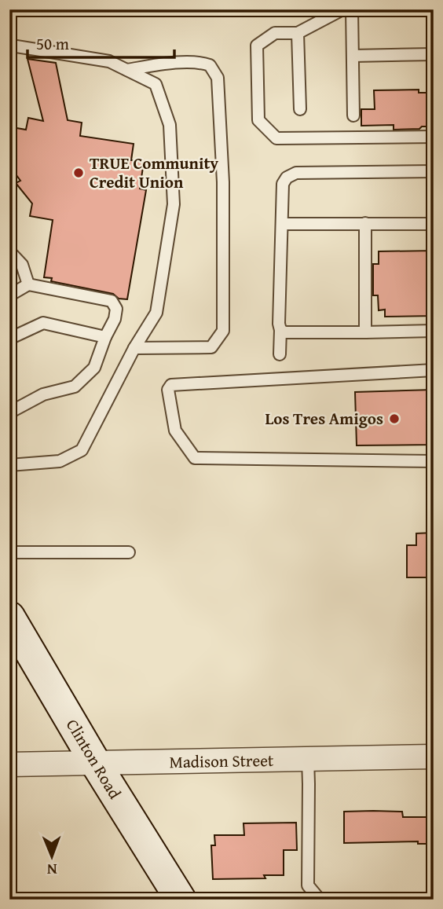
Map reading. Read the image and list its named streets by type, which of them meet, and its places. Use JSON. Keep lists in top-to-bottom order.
{
  "streets": {
    "main road": ["Clinton Road"],
    "street": ["Madison Street"]
  },
  "crossings": [
    ["Clinton Road", "Madison Street"]
  ],
  "places": ["TRUE Community Credit Union", "Los Tres Amigos"],
  "scale_bar": "50 m",
  "north": "bottom"
}
